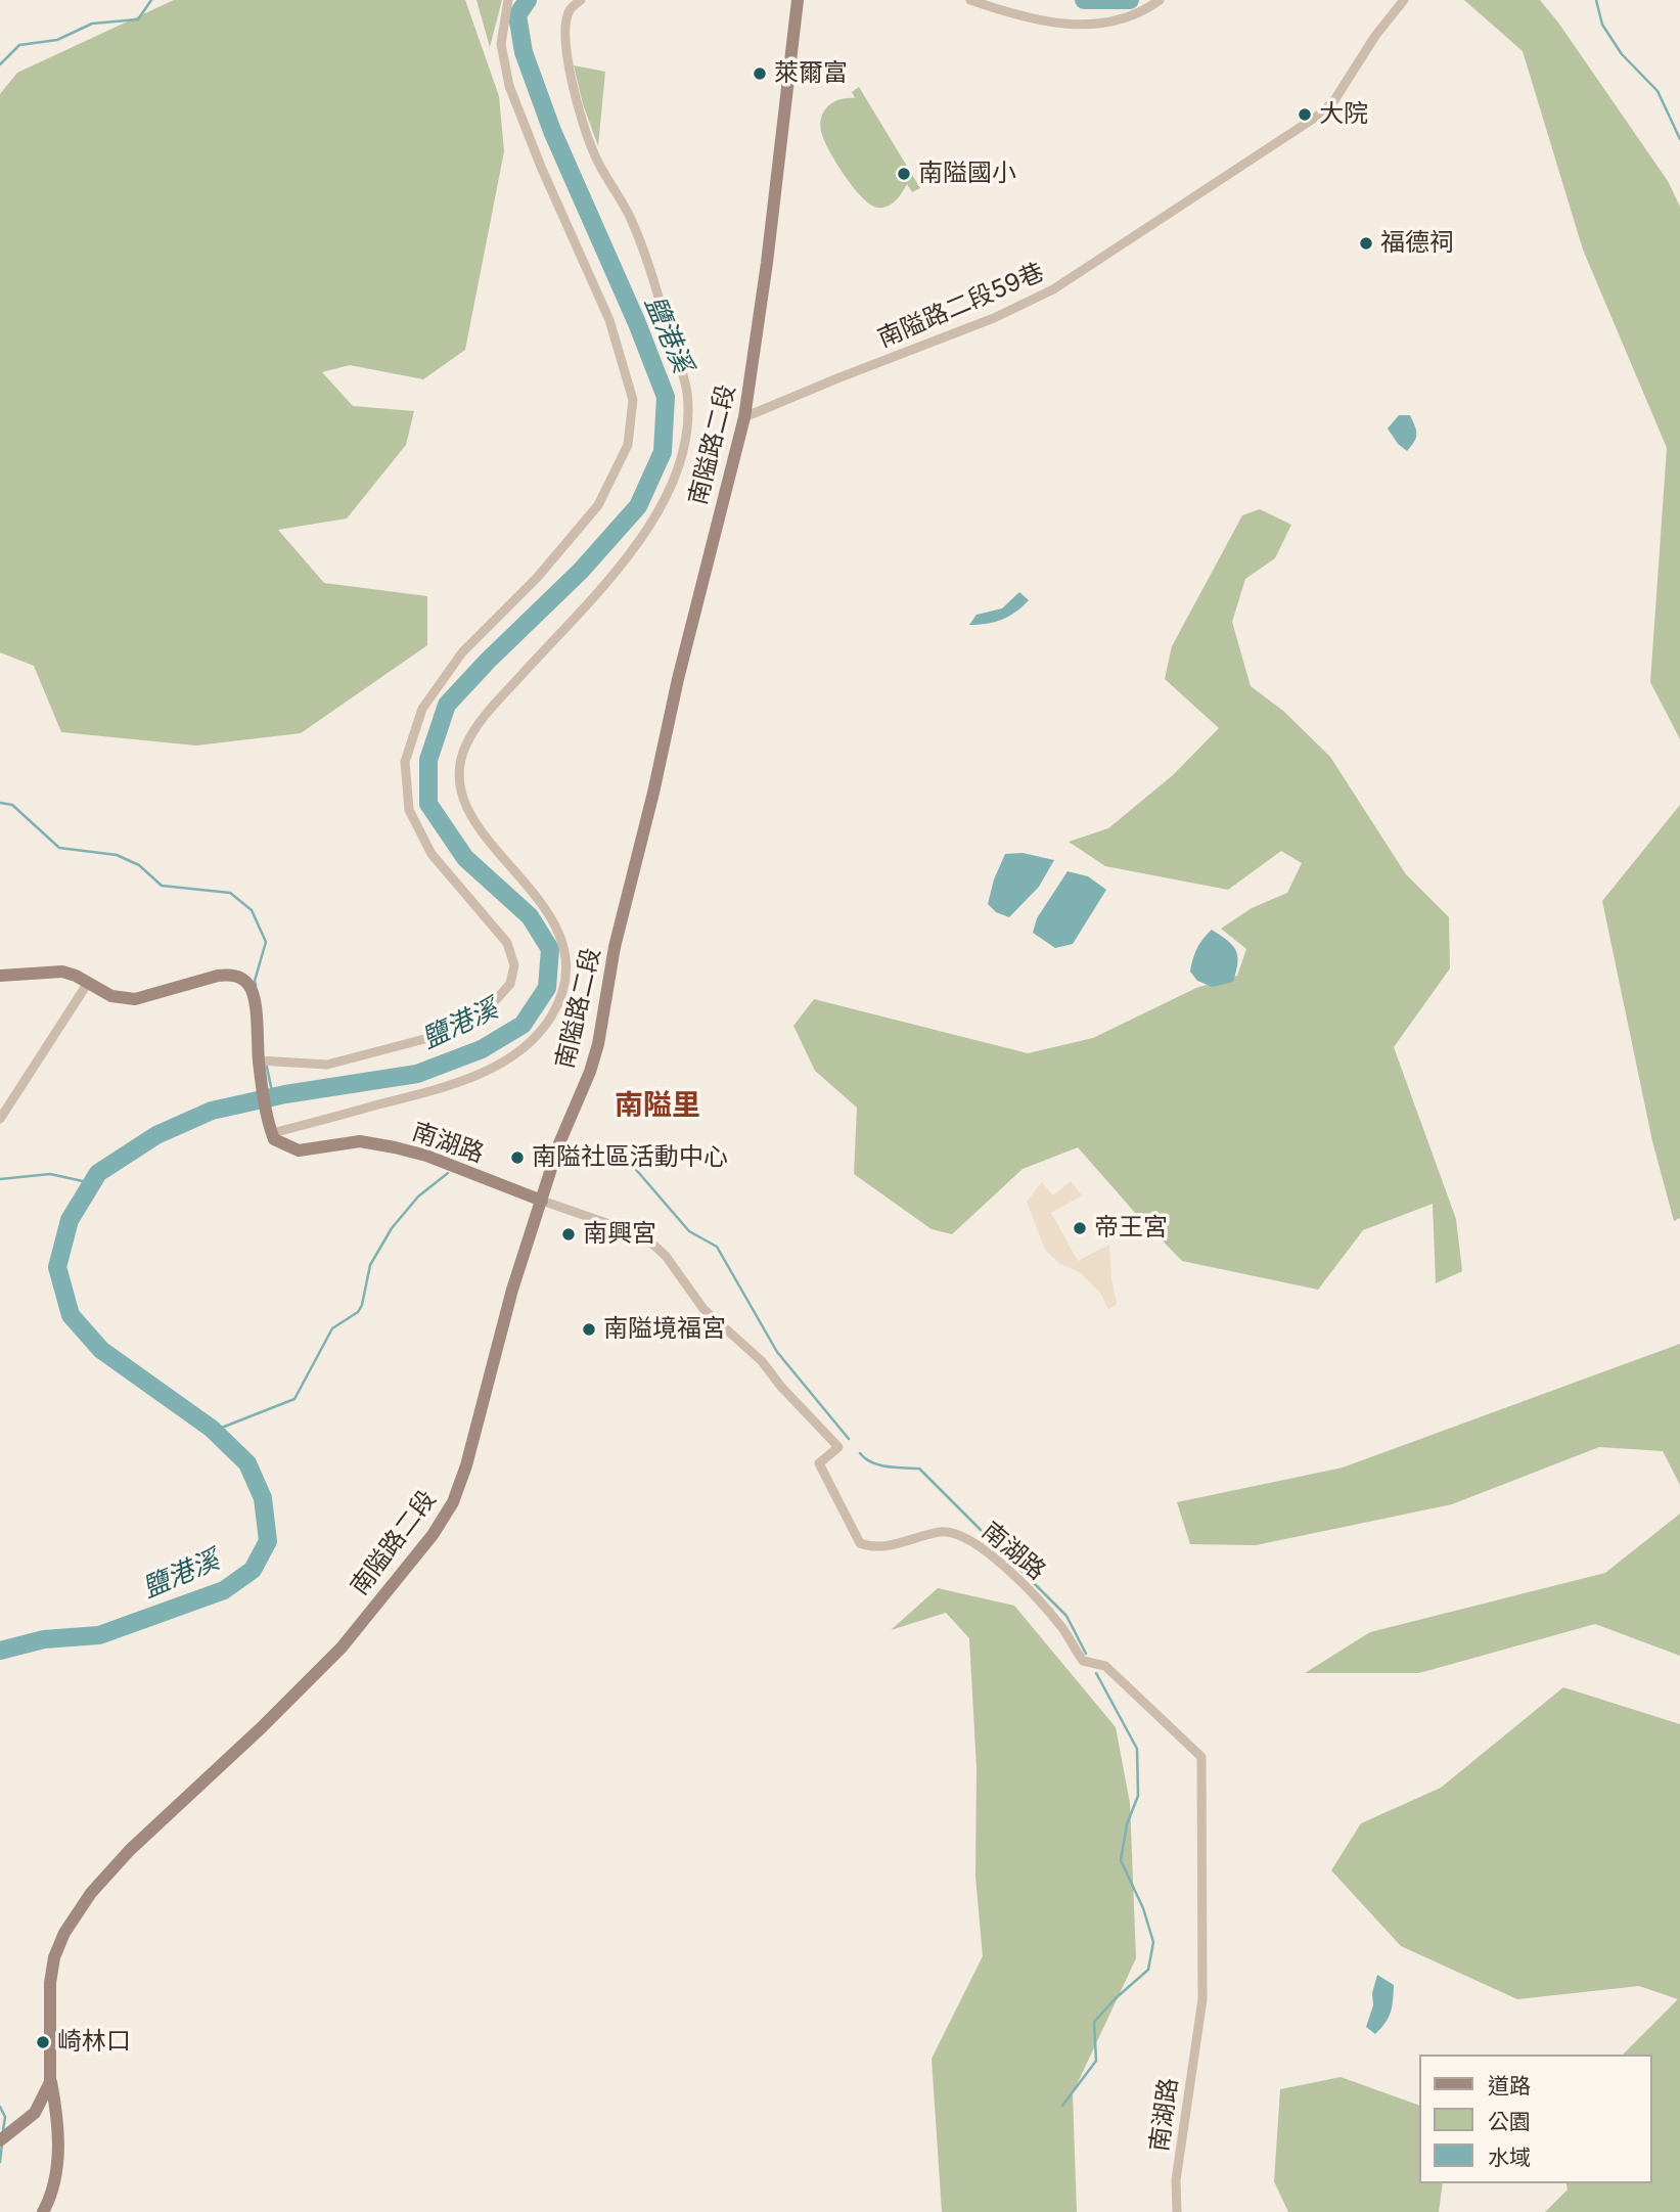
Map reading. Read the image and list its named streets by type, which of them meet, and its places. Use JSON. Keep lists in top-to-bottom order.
{
  "streets": {
    "street": ["南隘路二段59巷", "南隘路二段", "南湖路"]
  },
  "crossings": [
    ["南隘路二段59巷", "南隘路二段"],
    ["南隘路二段", "南湖路"]
  ],
  "districts": ["南隘里"],
  "water": ["鹽港溪"],
  "places": [
    "萊爾富",
    "大院",
    "南隘國小",
    "福德祠",
    "南隘社區活動中心",
    "帝王宮",
    "南興宮",
    "南隘境福宮",
    "崎林口"
  ],
  "legend": ["道路", "公園", "水域"]
}
